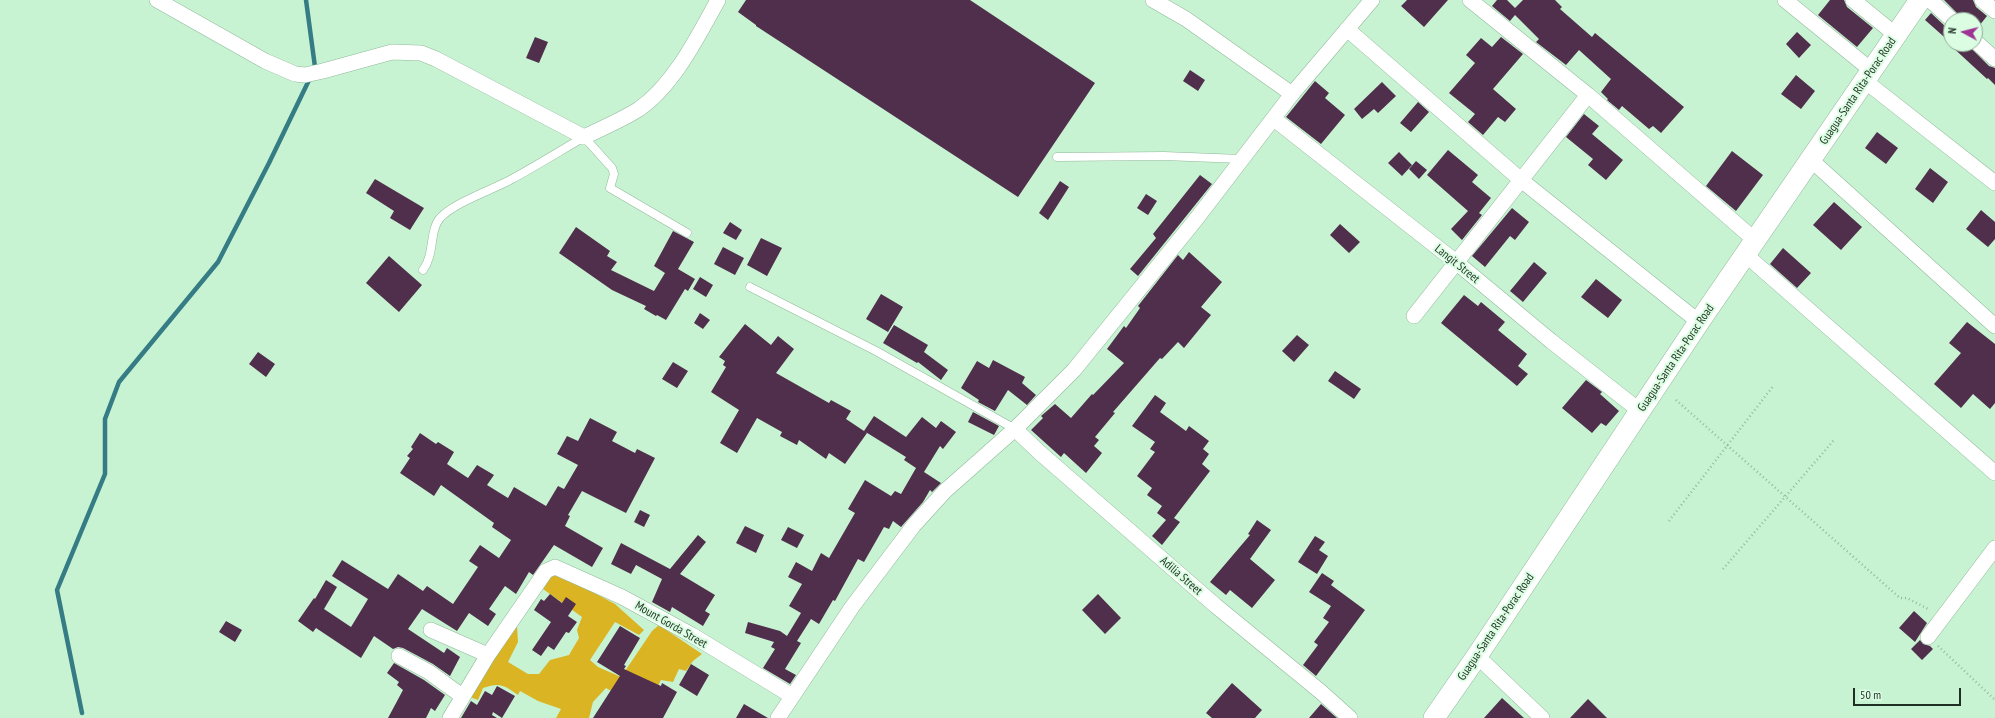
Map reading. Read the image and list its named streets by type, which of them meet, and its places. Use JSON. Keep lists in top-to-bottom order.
{
  "streets": {
    "main road": ["Guagua-Santa Rita-Porac Road"],
    "street": ["Langit Street", "Adilia Street", "Mount Gorda Street"]
  },
  "crossings": [
    ["Guagua-Santa Rita-Porac Road", "Langit Street"]
  ],
  "scale_bar": "50 m",
  "north": "left"
}
